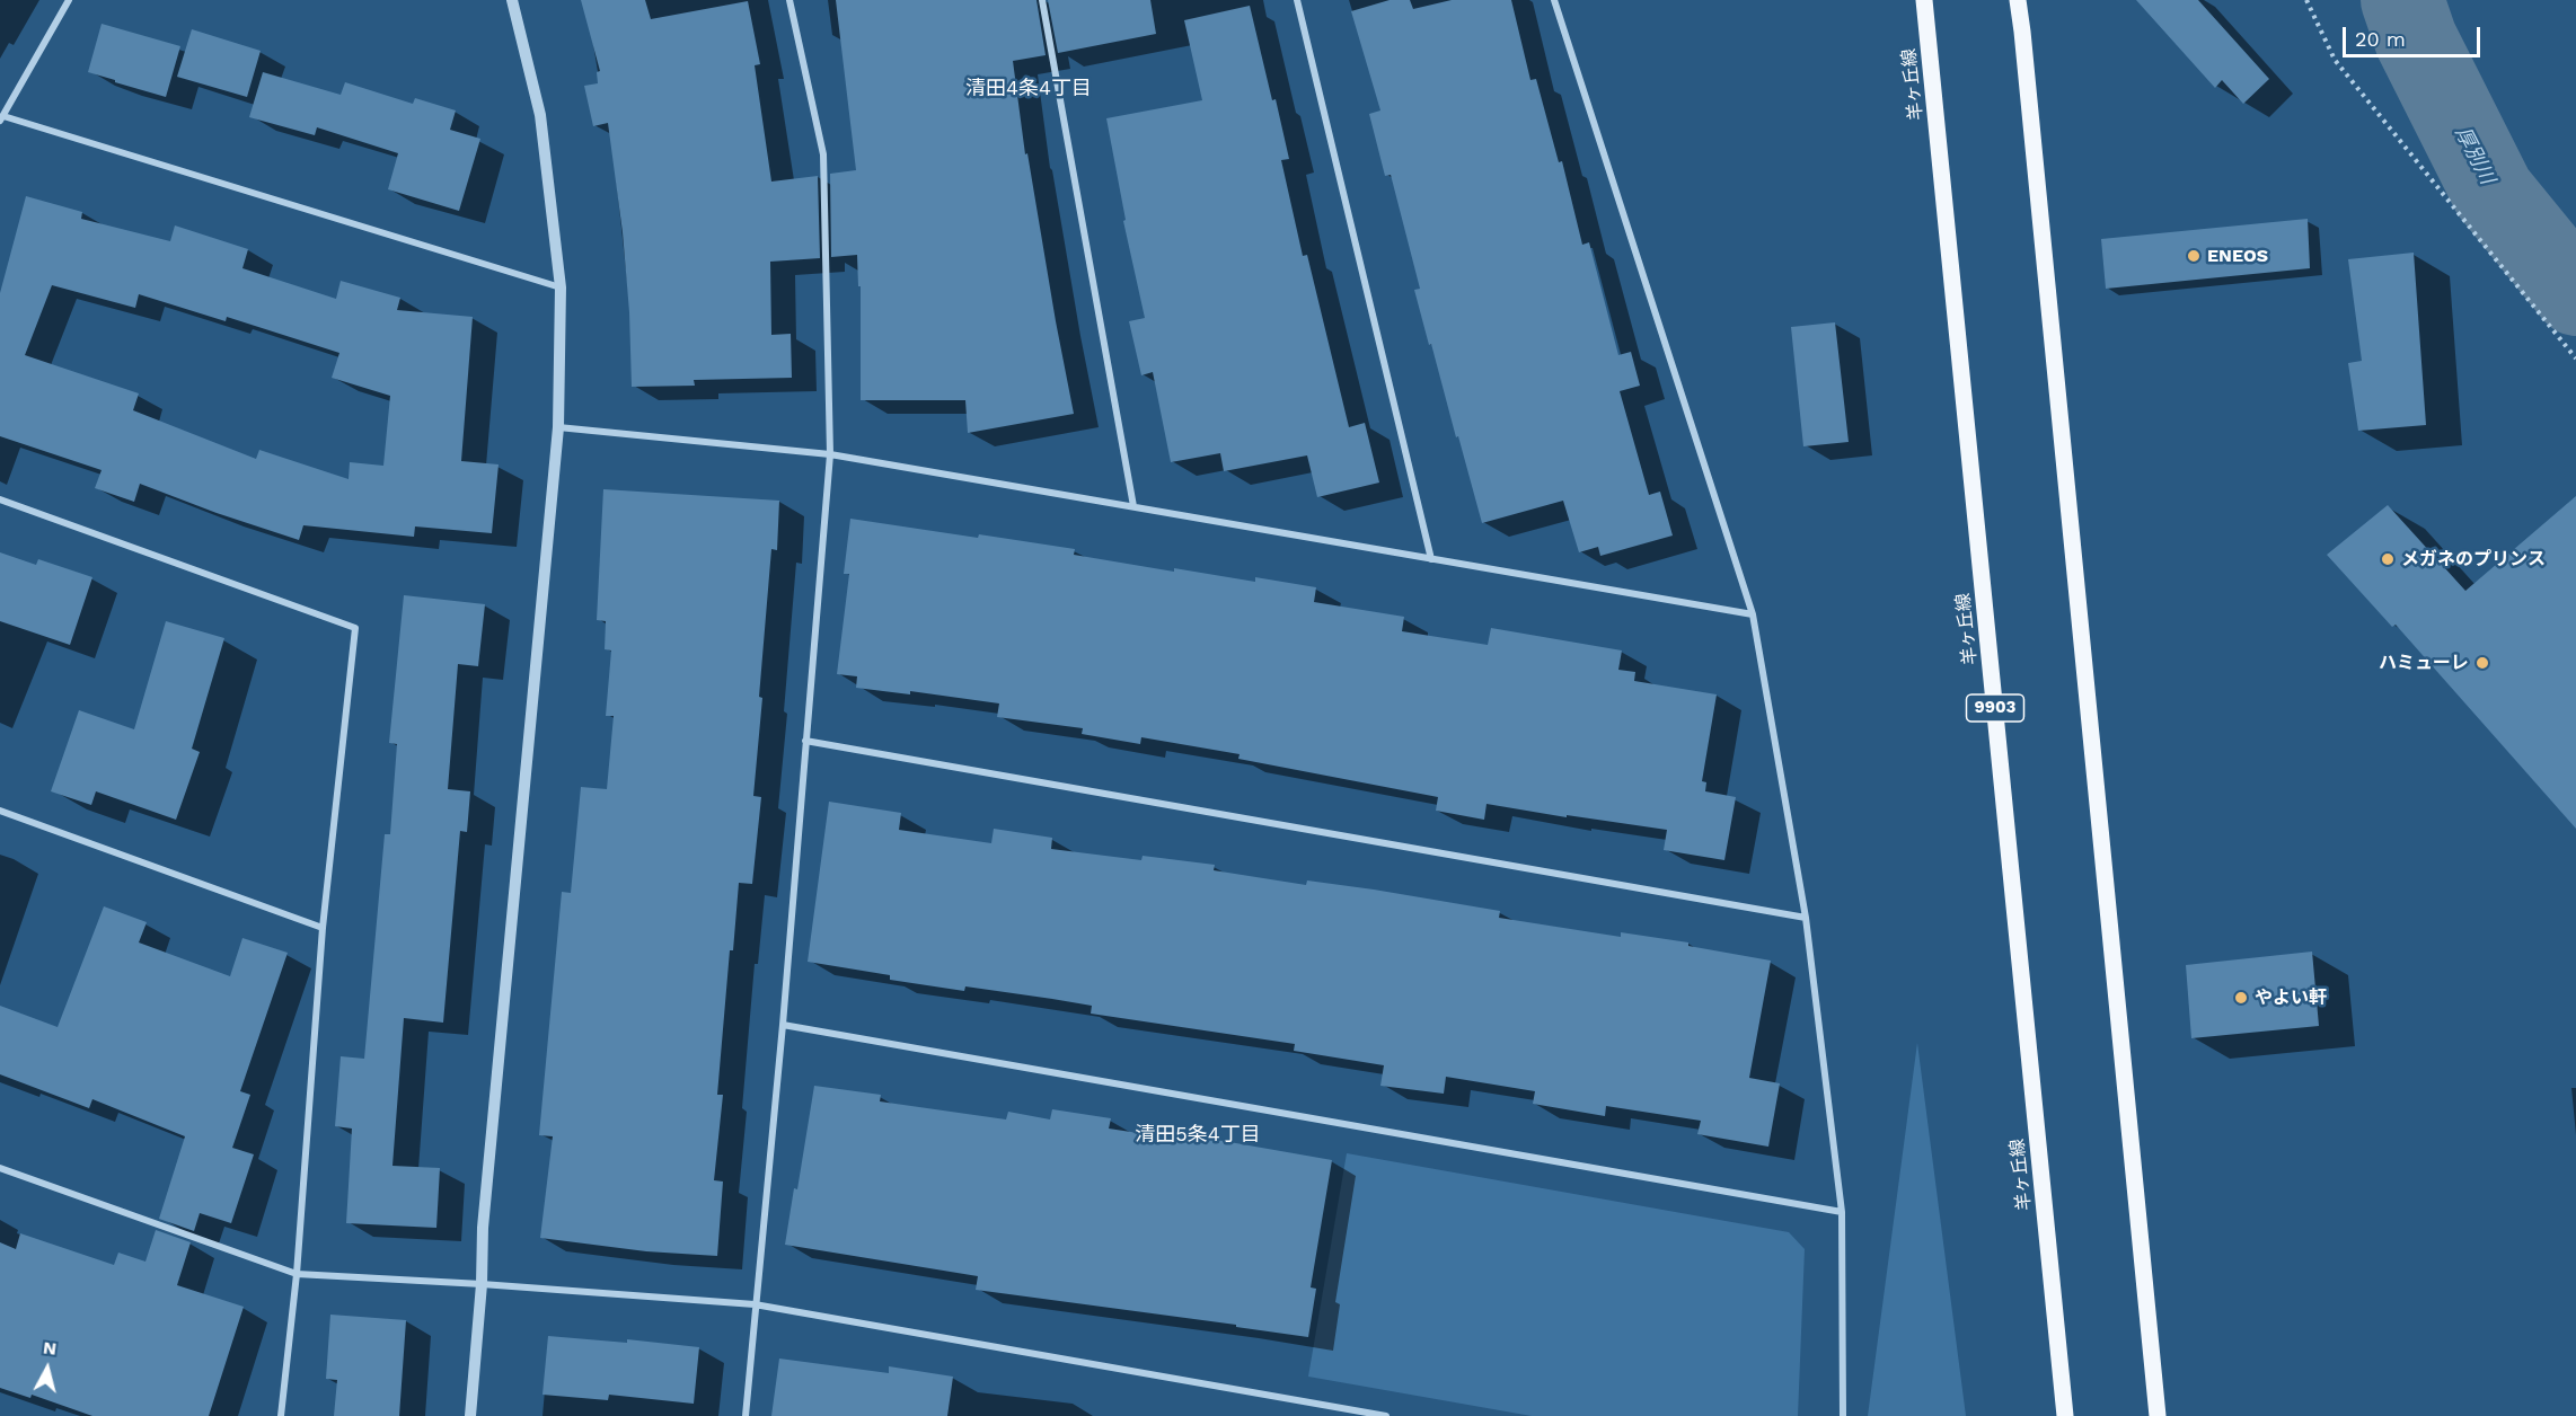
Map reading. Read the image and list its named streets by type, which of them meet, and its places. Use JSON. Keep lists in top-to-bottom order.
{
  "streets": {
    "main road": ["羊ヶ丘線", "9903"]
  },
  "districts": ["清田4条4丁目", "清田5条4丁目"],
  "water": ["厚別川"],
  "places": [
    "ENEOS",
    "メガネのプリンス",
    "ハミューレ",
    "やよい軒"
  ],
  "scale_bar": "20 m",
  "north": "top"
}
